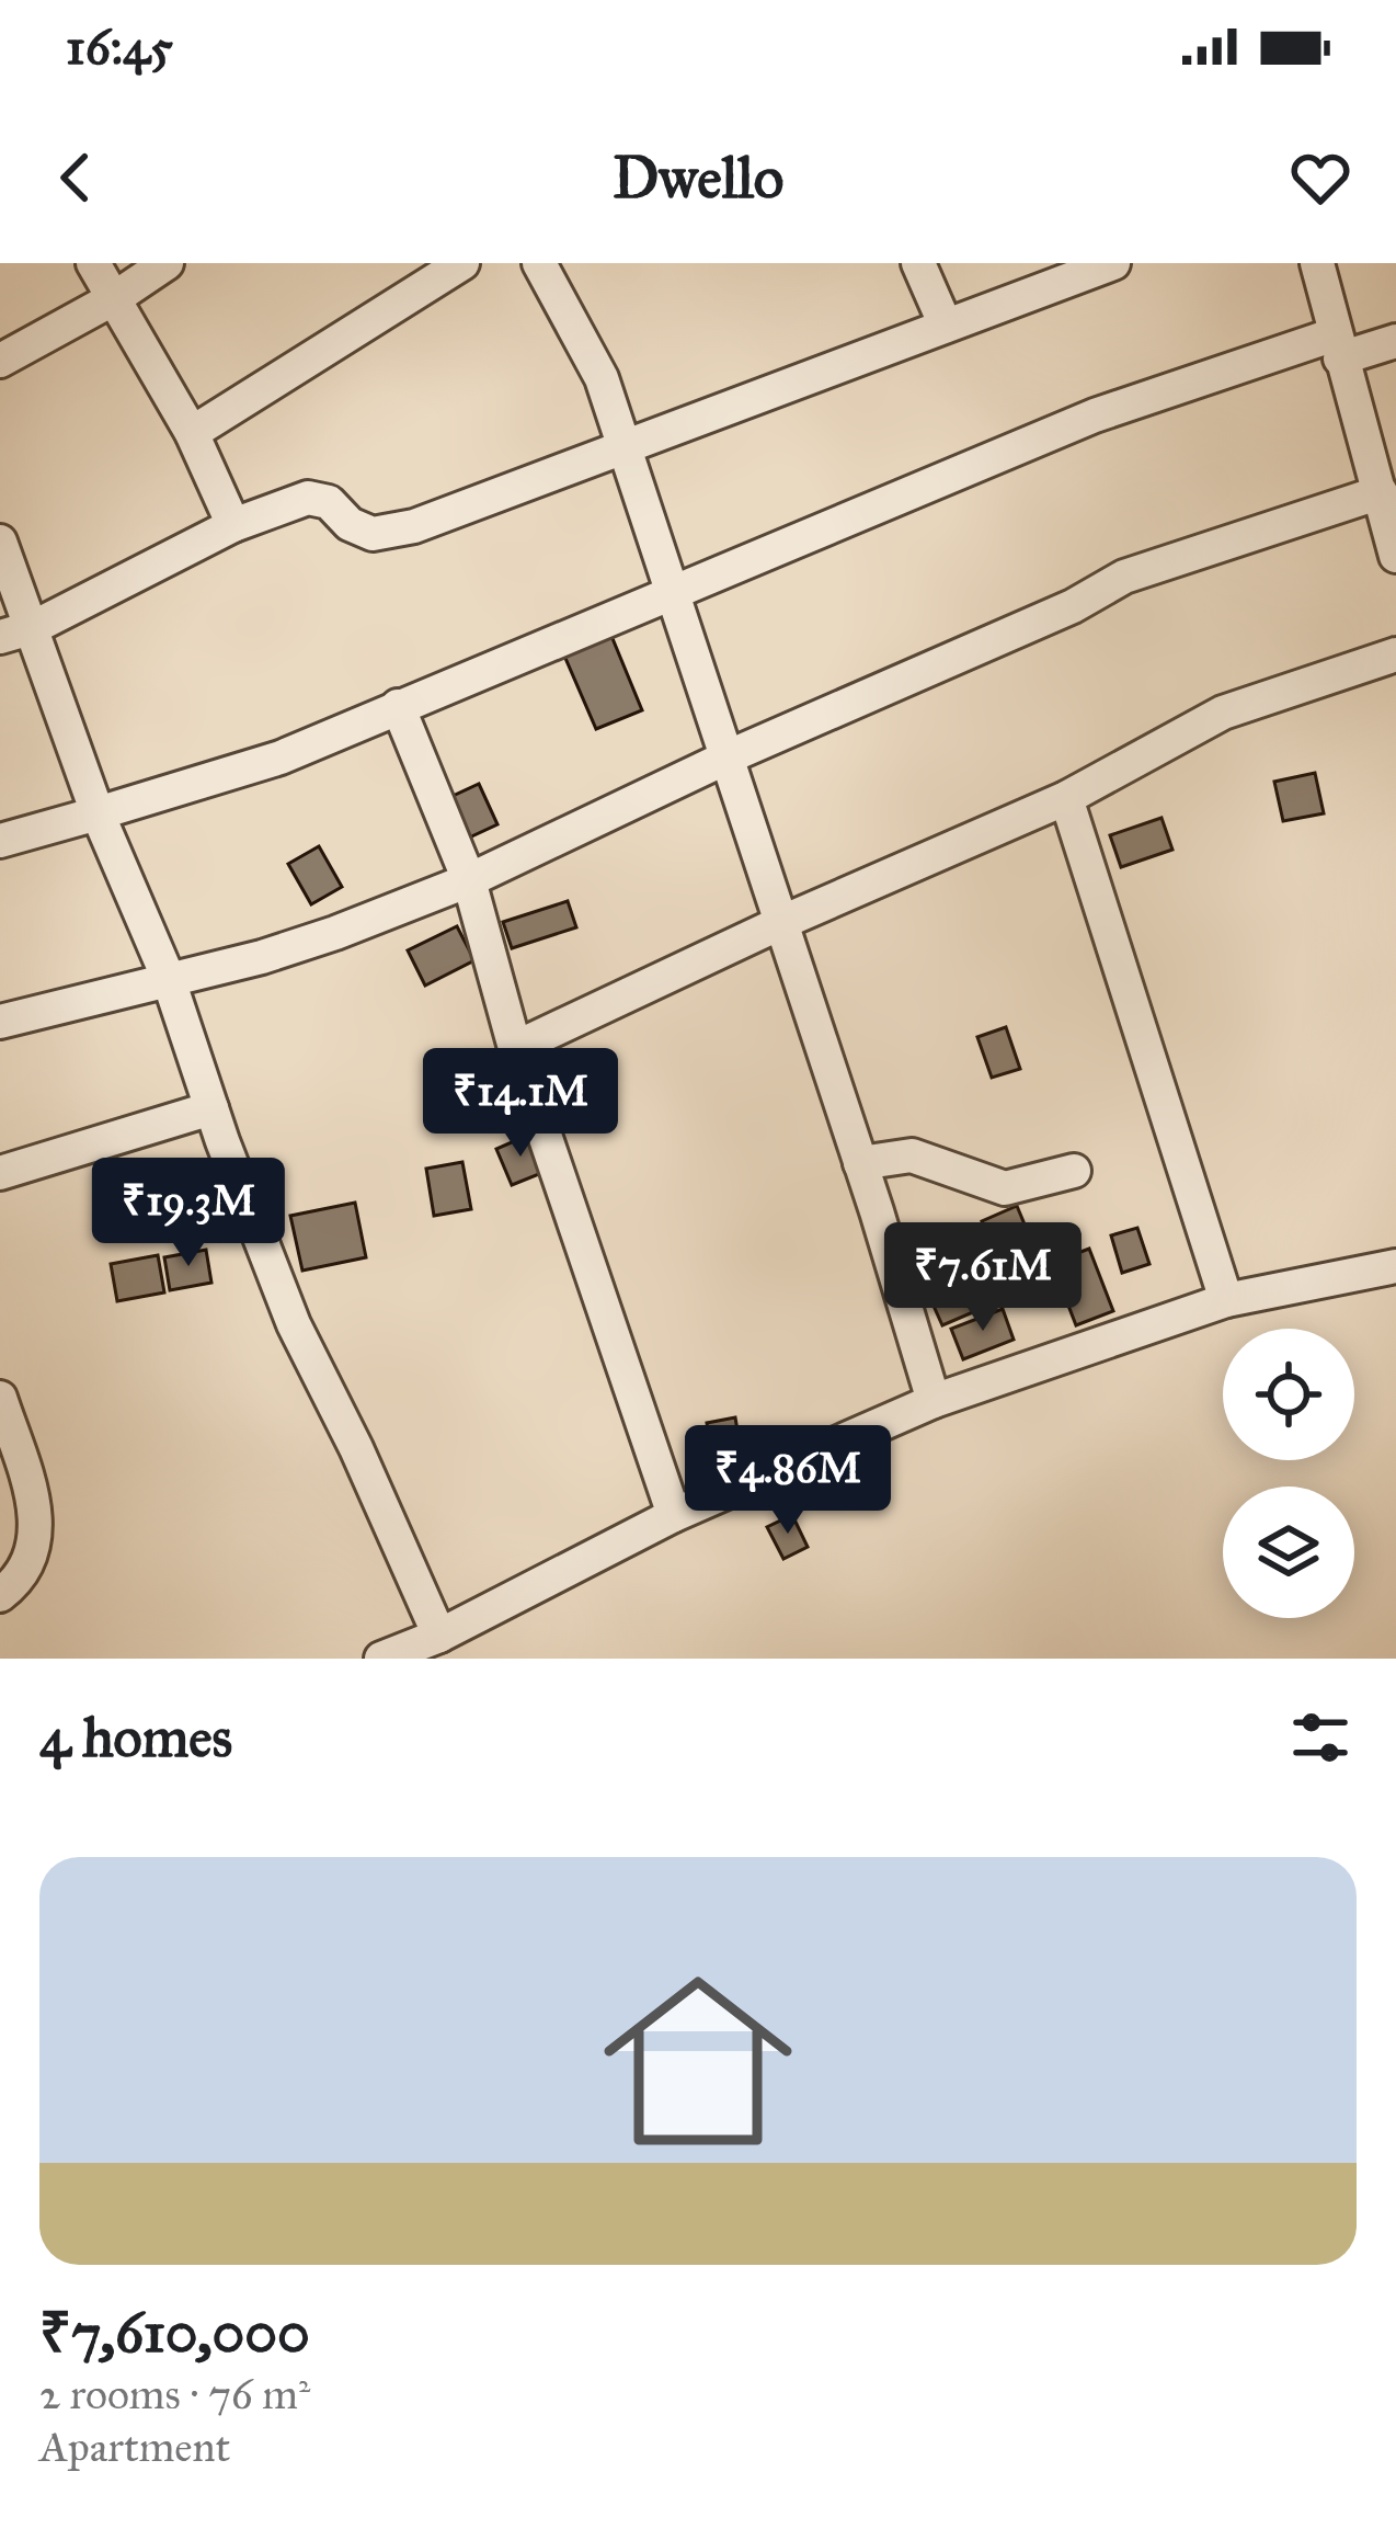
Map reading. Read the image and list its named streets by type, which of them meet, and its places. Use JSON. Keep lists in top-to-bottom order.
{
  "page": {
    "status": "16:45",
    "header": "Dwello",
    "price": [
      "₹14.1M",
      "₹19.3M",
      "₹7.61M",
      "₹4.86M"
    ],
    "heading": "4 homes",
    "list": [
      {
        "name": "₹7,610,000",
        "note": "2 rooms · 76 m² · Apartment"
      }
    ]
  }
}
